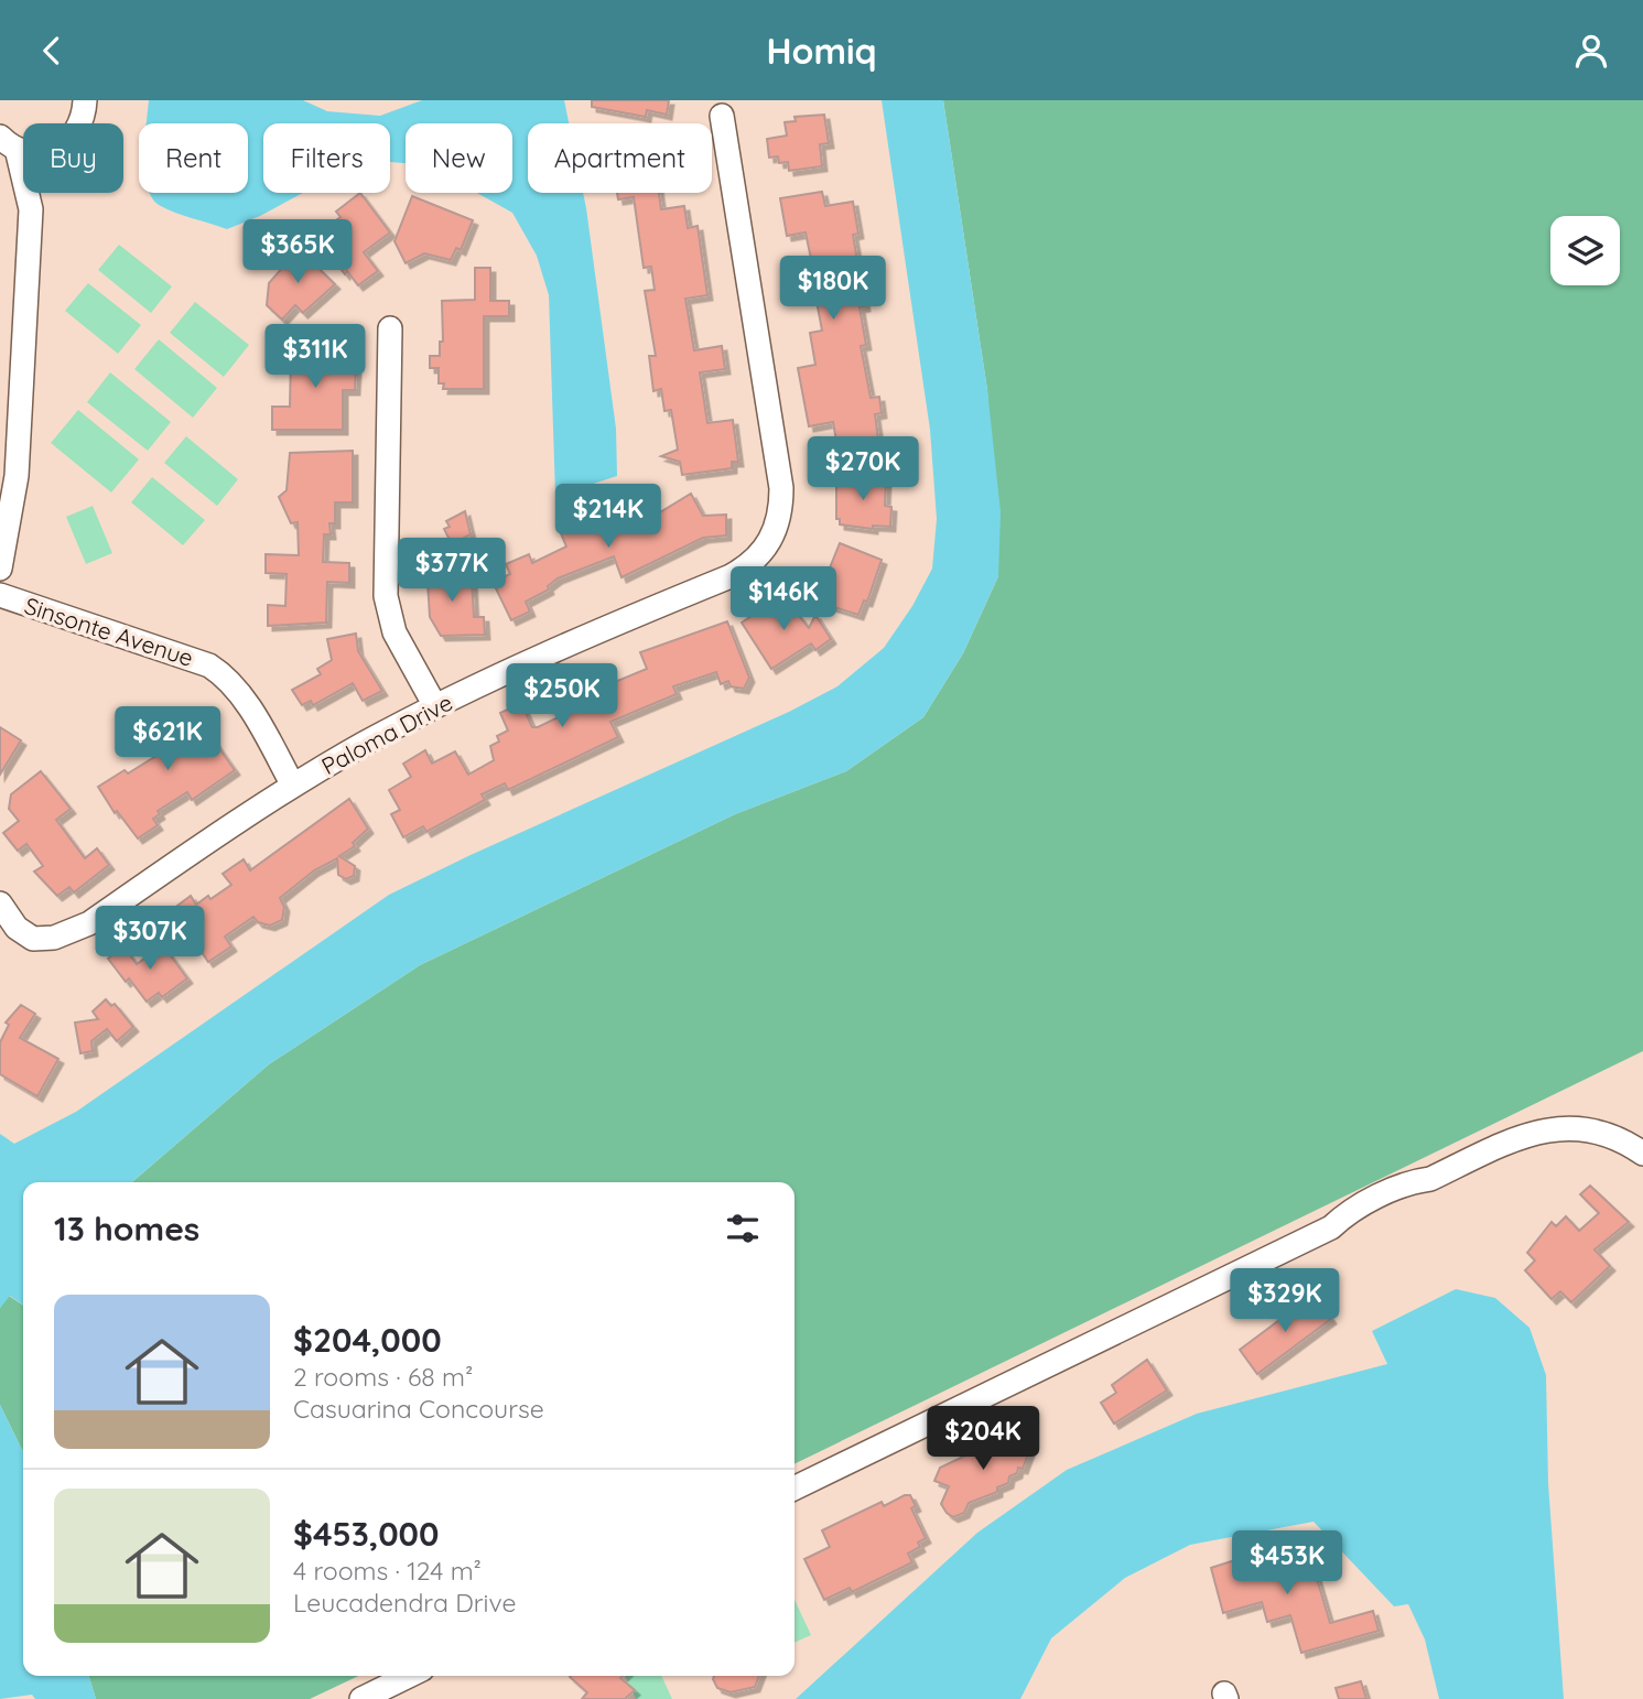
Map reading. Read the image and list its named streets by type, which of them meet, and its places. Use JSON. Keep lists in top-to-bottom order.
{
  "streets": {
    "street": ["Sinsonte Avenue", "Paloma Drive"]
  },
  "crossings": [
    ["Sinsonte Avenue", "Paloma Drive"]
  ],
  "page": {
    "header": "Homiq",
    "chip": [
      "Buy",
      "Rent",
      "Filters",
      "New",
      "Apartment"
    ],
    "price": [
      "$365K",
      "$180K",
      "$311K",
      "$270K",
      "$214K",
      "$377K",
      "$146K",
      "$250K",
      "$621K",
      "$307K",
      "$329K",
      "$204K",
      "$453K"
    ],
    "heading": "13 homes",
    "list": [
      {
        "name": "$204,000",
        "note": "2 rooms · 68 m² · Casuarina Concourse"
      },
      {
        "name": "$453,000",
        "note": "4 rooms · 124 m² · Leucadendra Drive"
      }
    ]
  }
}
